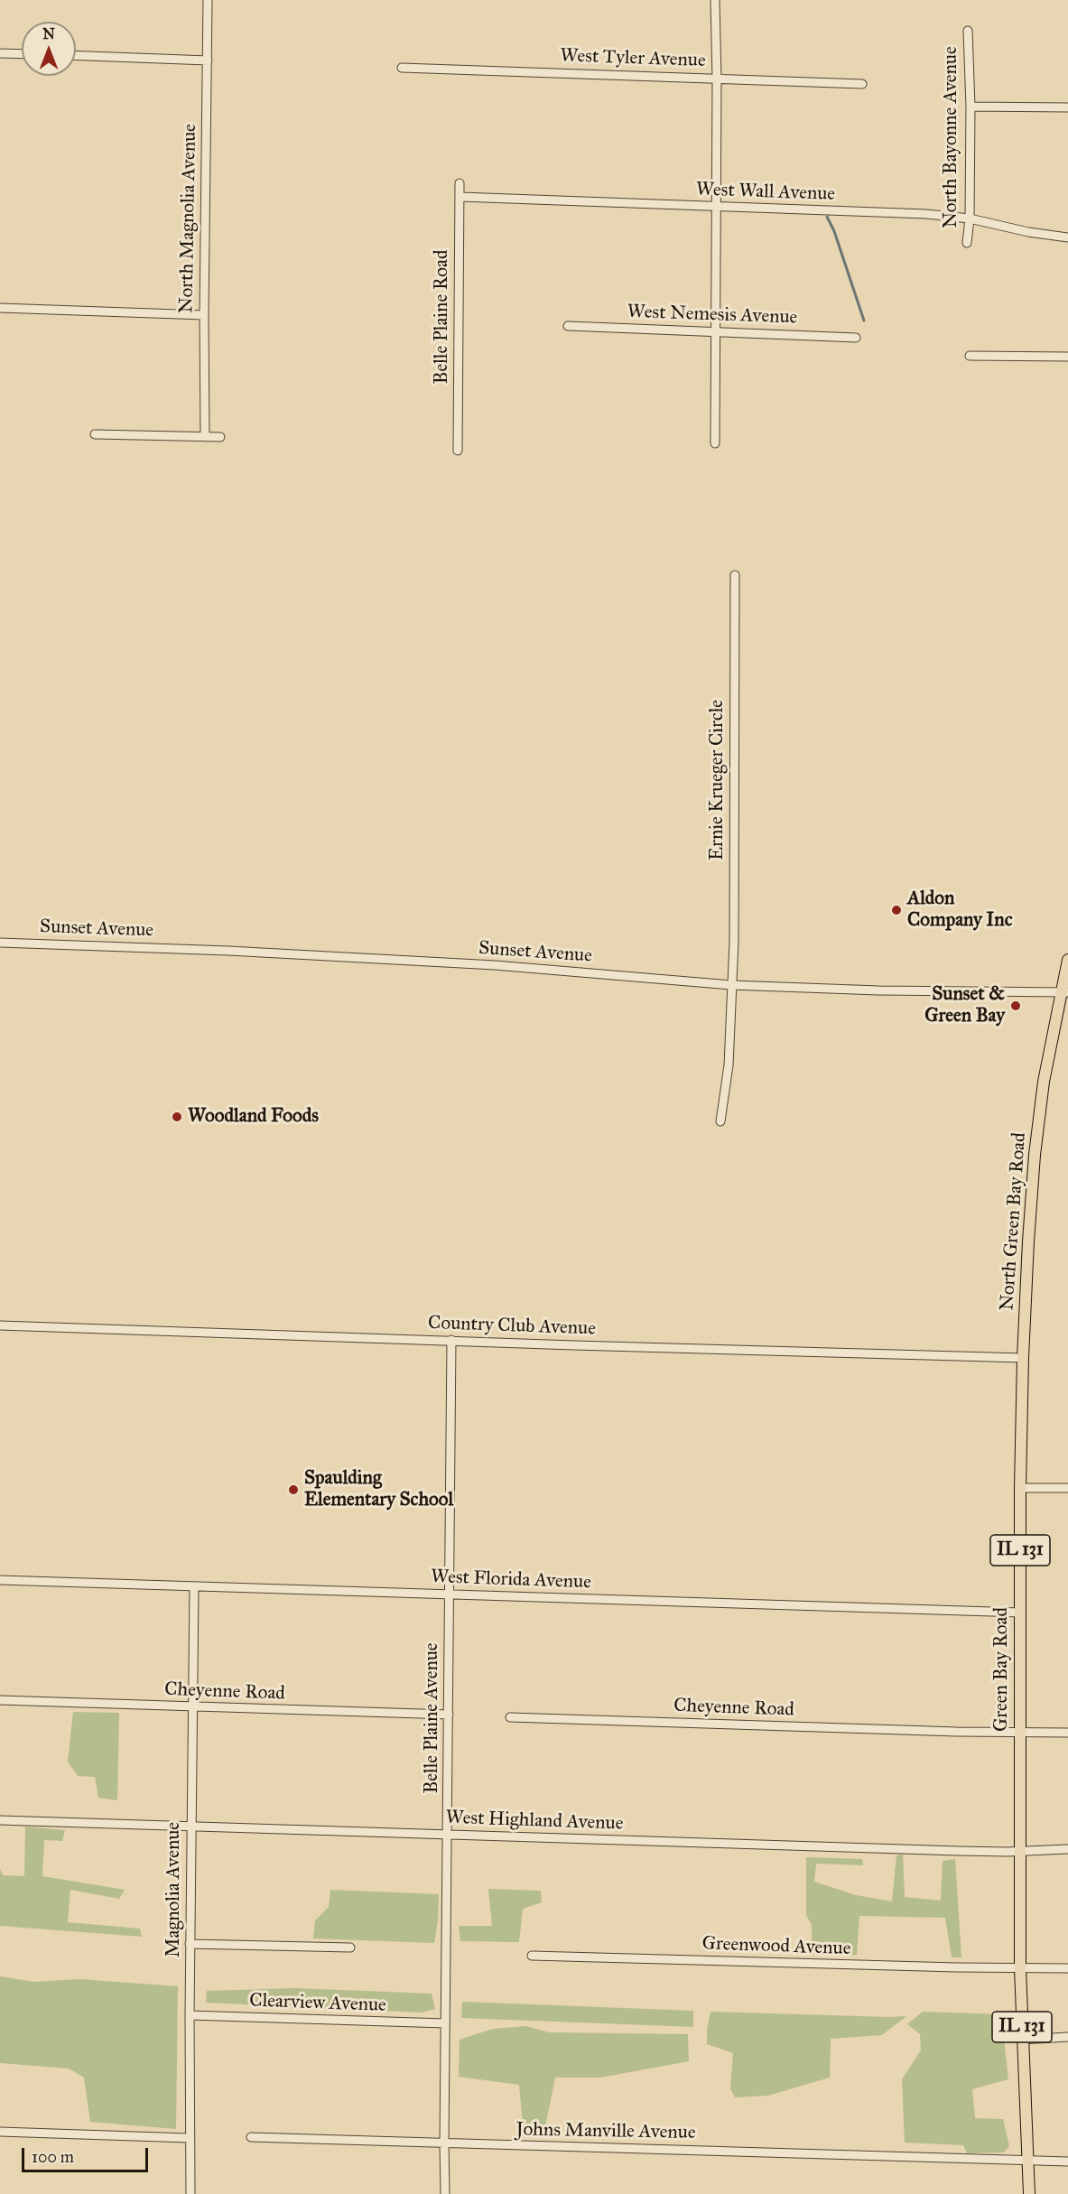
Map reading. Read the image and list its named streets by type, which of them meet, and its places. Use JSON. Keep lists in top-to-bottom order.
{
  "streets": {
    "main road": ["North Green Bay Road", "IL 131", "Green Bay Road"],
    "street": [
      "West Tyler Avenue",
      "North Bayonne Avenue",
      "West Wall Avenue",
      "North Magnolia Avenue",
      "West Nemesis Avenue",
      "Belle Plaine Road",
      "Ernie Krueger Circle",
      "Sunset Avenue",
      "Country Club Avenue",
      "West Florida Avenue",
      "Cheyenne Road",
      "Belle Plaine Avenue",
      "West Highland Avenue",
      "Magnolia Avenue",
      "Greenwood Avenue",
      "Clearview Avenue",
      "Johns Manville Avenue"
    ]
  },
  "crossings": [
    ["North Bayonne Avenue", "West Wall Avenue"],
    ["West Wall Avenue", "Belle Plaine Road"],
    ["Ernie Krueger Circle", "Sunset Avenue"],
    ["Sunset Avenue", "North Green Bay Road"],
    ["North Green Bay Road", "Country Club Avenue"],
    ["North Green Bay Road", "Green Bay Road"],
    ["Country Club Avenue", "Belle Plaine Avenue"],
    ["IL 131", "Green Bay Road"],
    ["IL 131", "West Highland Avenue"],
    ["IL 131", "Greenwood Avenue"],
    ["IL 131", "Johns Manville Avenue"],
    ["West Florida Avenue", "Green Bay Road"],
    ["West Florida Avenue", "Belle Plaine Avenue"],
    ["West Florida Avenue", "Magnolia Avenue"],
    ["Green Bay Road", "Cheyenne Road"],
    ["Green Bay Road", "West Highland Avenue"],
    ["Cheyenne Road", "Belle Plaine Avenue"],
    ["Cheyenne Road", "Magnolia Avenue"],
    ["Belle Plaine Avenue", "West Highland Avenue"],
    ["Belle Plaine Avenue", "Clearview Avenue"],
    ["Belle Plaine Avenue", "Johns Manville Avenue"],
    ["West Highland Avenue", "Magnolia Avenue"],
    ["Magnolia Avenue", "Clearview Avenue"]
  ],
  "places": [
    "Aldon Company Inc",
    "Sunset & Green Bay",
    "Woodland Foods",
    "Spaulding Elementary School"
  ],
  "scale_bar": "100 m",
  "north": "top"
}
